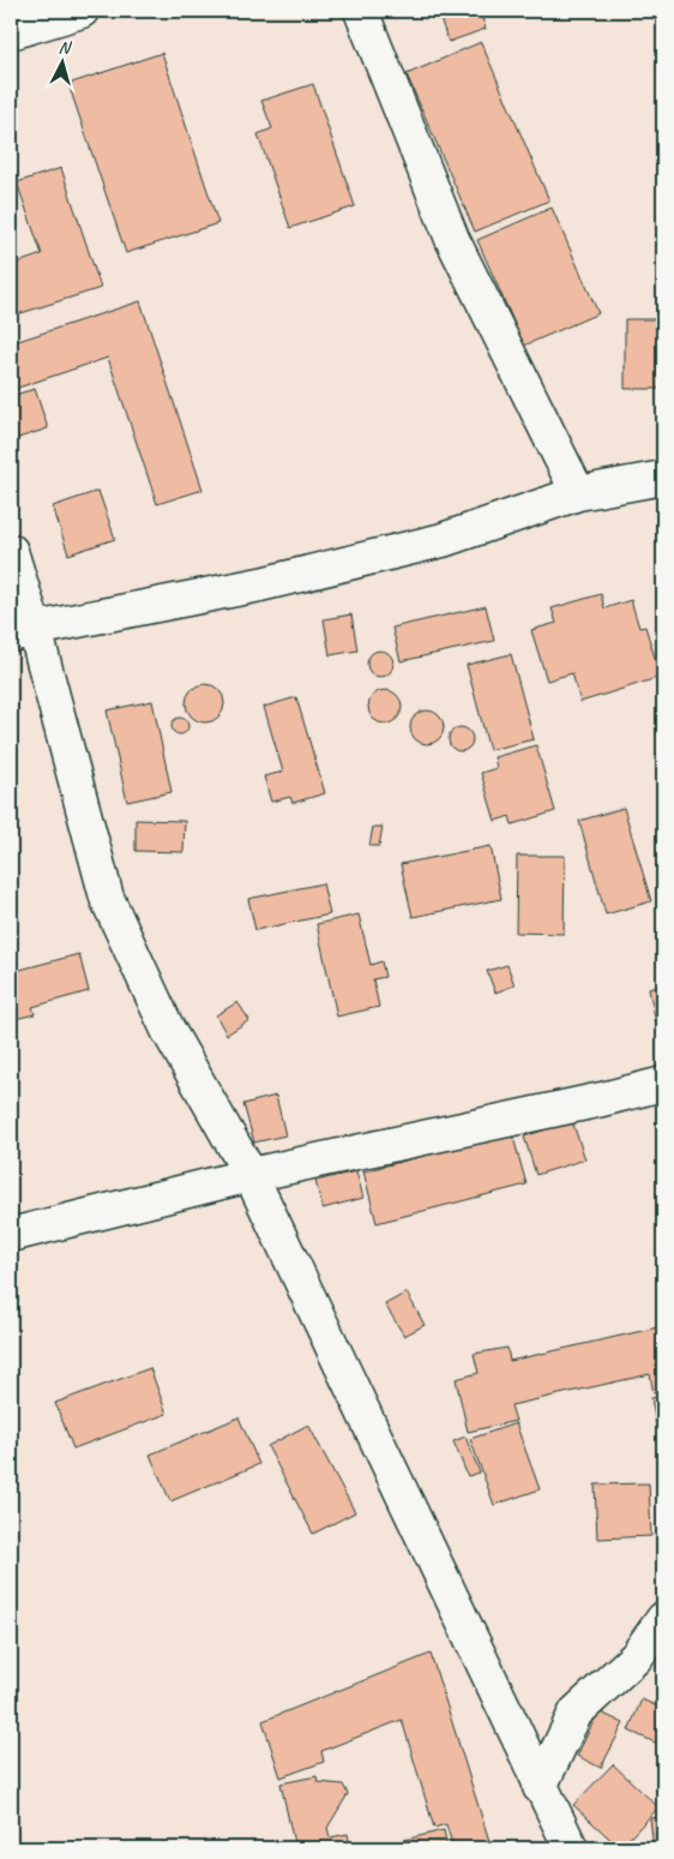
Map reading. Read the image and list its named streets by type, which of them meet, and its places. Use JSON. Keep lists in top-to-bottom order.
{
  "north": "top"
}
